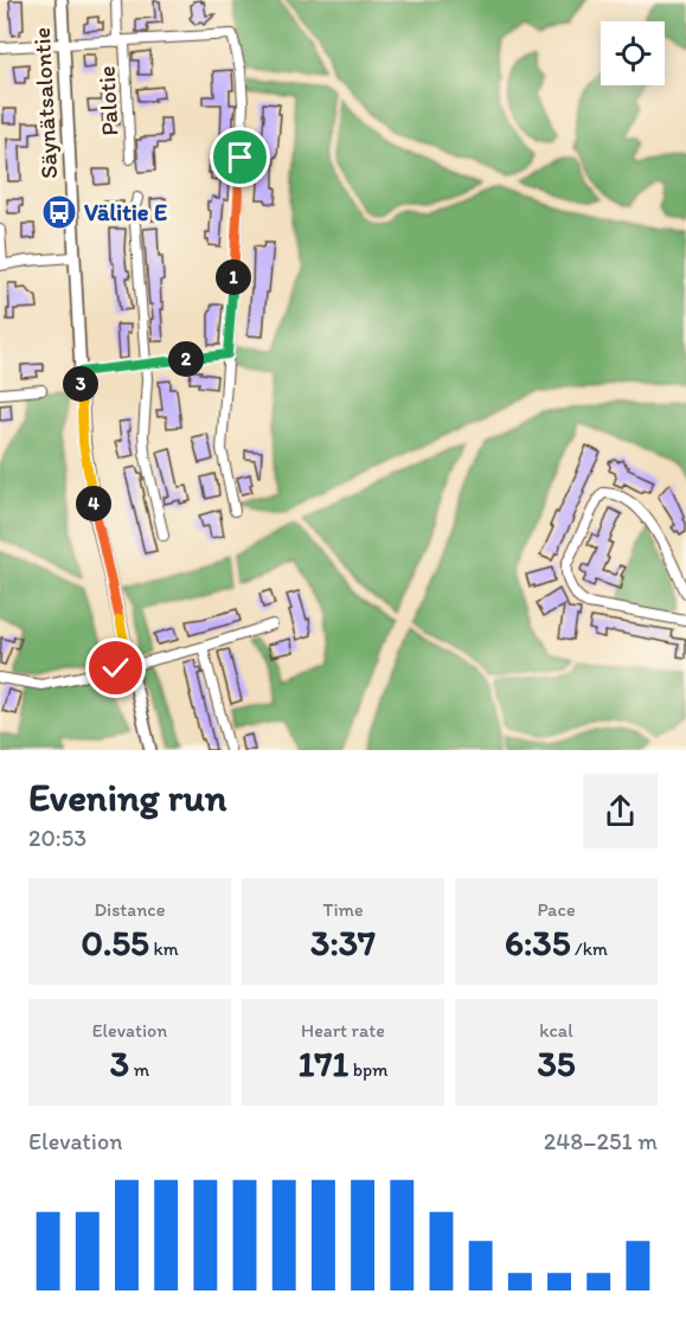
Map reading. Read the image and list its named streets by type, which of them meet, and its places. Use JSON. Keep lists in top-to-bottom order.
{
  "streets": {
    "main road": ["Säynätsalontie"],
    "street": ["Palotie"]
  },
  "places": {
    "bus stop": ["Välitie E"]
  },
  "page": {
    "pins": [
      "1",
      "2",
      "3",
      "4"
    ],
    "heading": ["Evening run", "20:53"],
    "stats": [
      ["Distance", "0.55 km"],
      ["Time", "3:37"],
      ["Pace", "6:35 /km"],
      ["Elevation", "3 m"],
      ["Heart rate", "171 bpm"],
      ["kcal", "35"]
    ],
    "chart": ["Elevation", "248–251 m"]
  }
}
